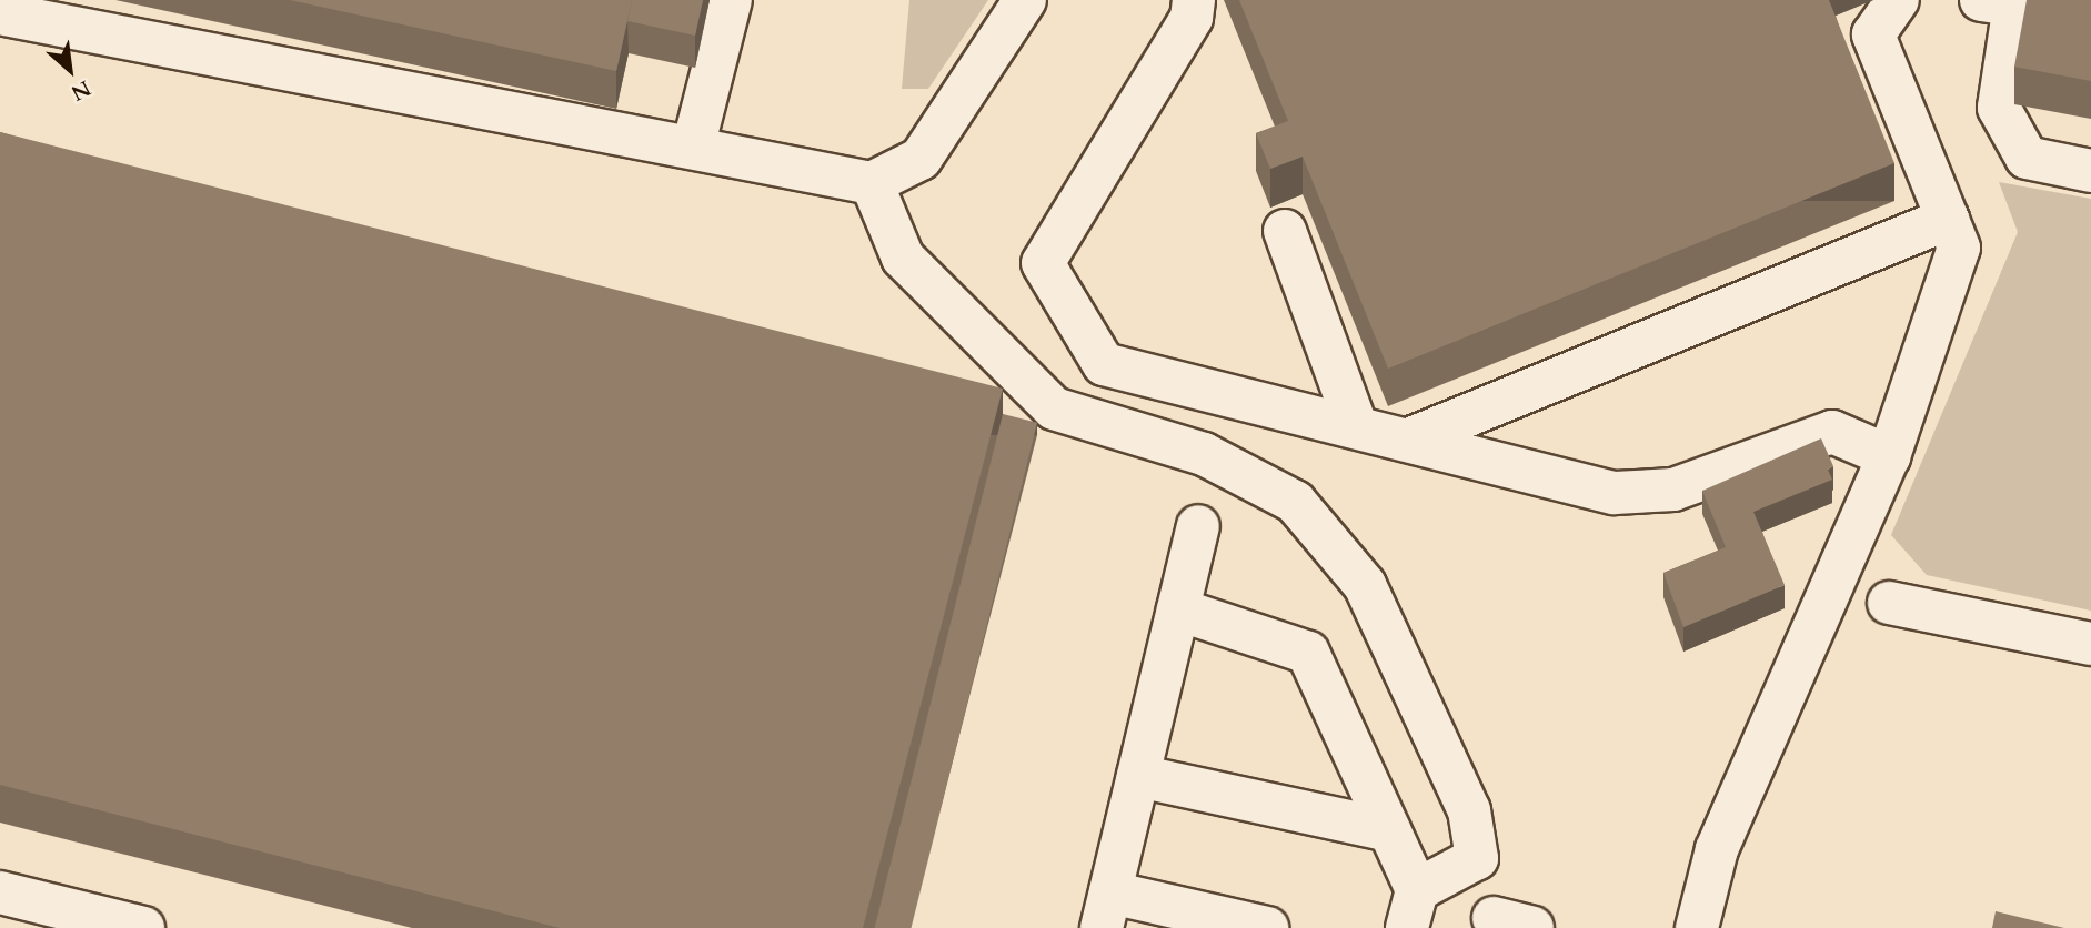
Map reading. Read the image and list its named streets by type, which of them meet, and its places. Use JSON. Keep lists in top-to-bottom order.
{
  "north": "bottom right"
}
